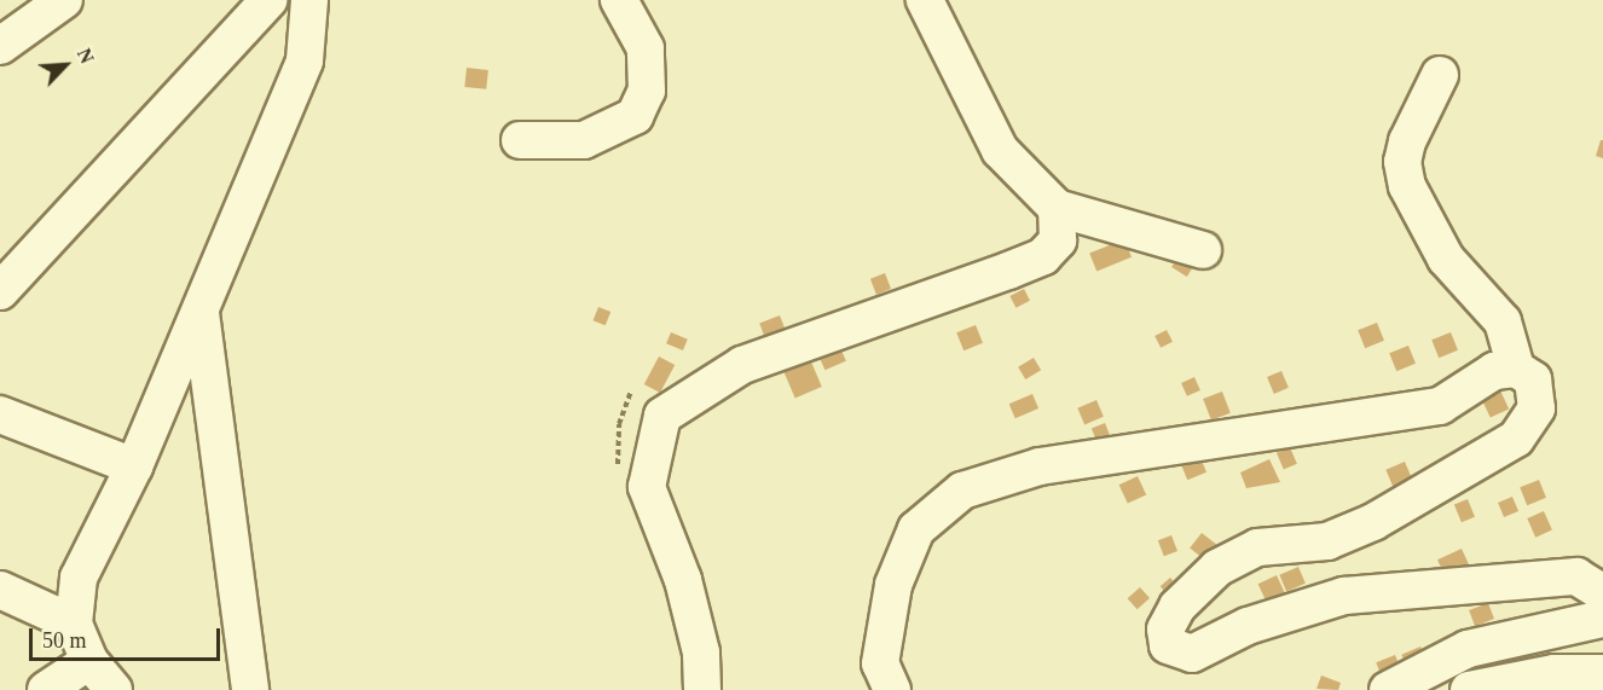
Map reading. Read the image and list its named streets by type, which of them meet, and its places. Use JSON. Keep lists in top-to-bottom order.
{
  "scale_bar": "50 m",
  "north": "top right"
}
